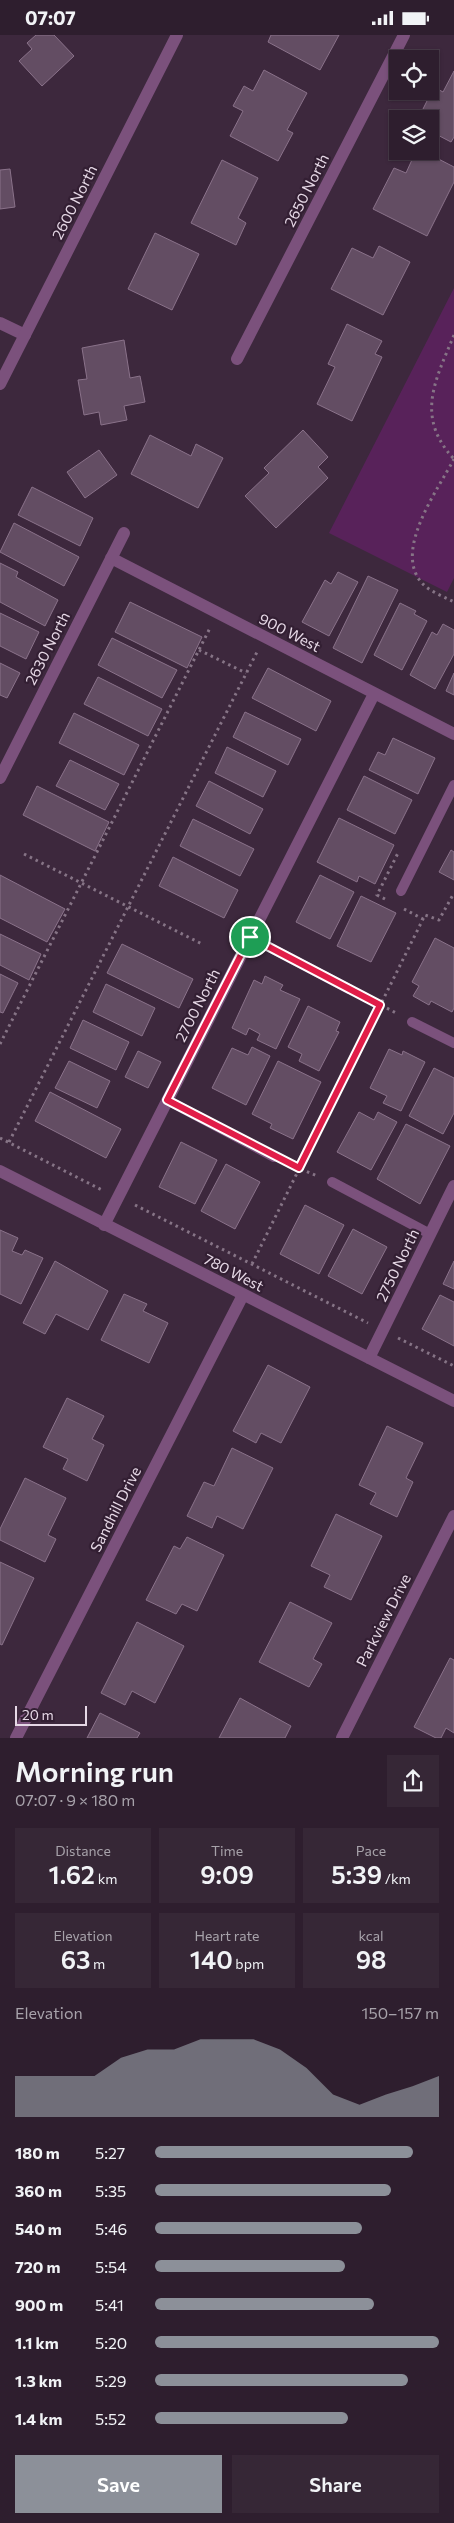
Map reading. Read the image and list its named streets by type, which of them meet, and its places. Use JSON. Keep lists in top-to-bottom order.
{
  "streets": {
    "street": [
      "2650 North",
      "2600 North",
      "900 West",
      "2630 North",
      "2700 North",
      "2750 North",
      "780 West",
      "Sandhill Drive",
      "Parkview Drive"
    ]
  },
  "crossings": [
    ["900 West", "2630 North"],
    ["900 West", "2700 North"],
    ["2700 North", "780 West"],
    ["2750 North", "780 West"],
    ["780 West", "Sandhill Drive"]
  ],
  "scale_bar": "20 m",
  "page": {
    "status": "07:07",
    "scale": "20 m",
    "heading": ["Morning run", "07:07 · 9 × 180 m"],
    "stats": [
      ["Distance", "1.62 km"],
      ["Time", "9:09"],
      ["Pace", "5:39 /km"],
      ["Elevation", "63 m"],
      ["Heart rate", "140 bpm"],
      ["kcal", "98"]
    ],
    "chart": ["Elevation", "150–157 m"],
    "list": [
      {
        "name": "180 m",
        "note": "5:27"
      },
      {
        "name": "360 m",
        "note": "5:35"
      },
      {
        "name": "540 m",
        "note": "5:46"
      },
      {
        "name": "720 m",
        "note": "5:54"
      },
      {
        "name": "900 m",
        "note": "5:41"
      },
      {
        "name": "1.1 km",
        "note": "5:20"
      },
      {
        "name": "1.3 km",
        "note": "5:29"
      },
      {
        "name": "1.4 km",
        "note": "5:52"
      }
    ],
    "buttons": ["Save", "Share"]
  }
}
